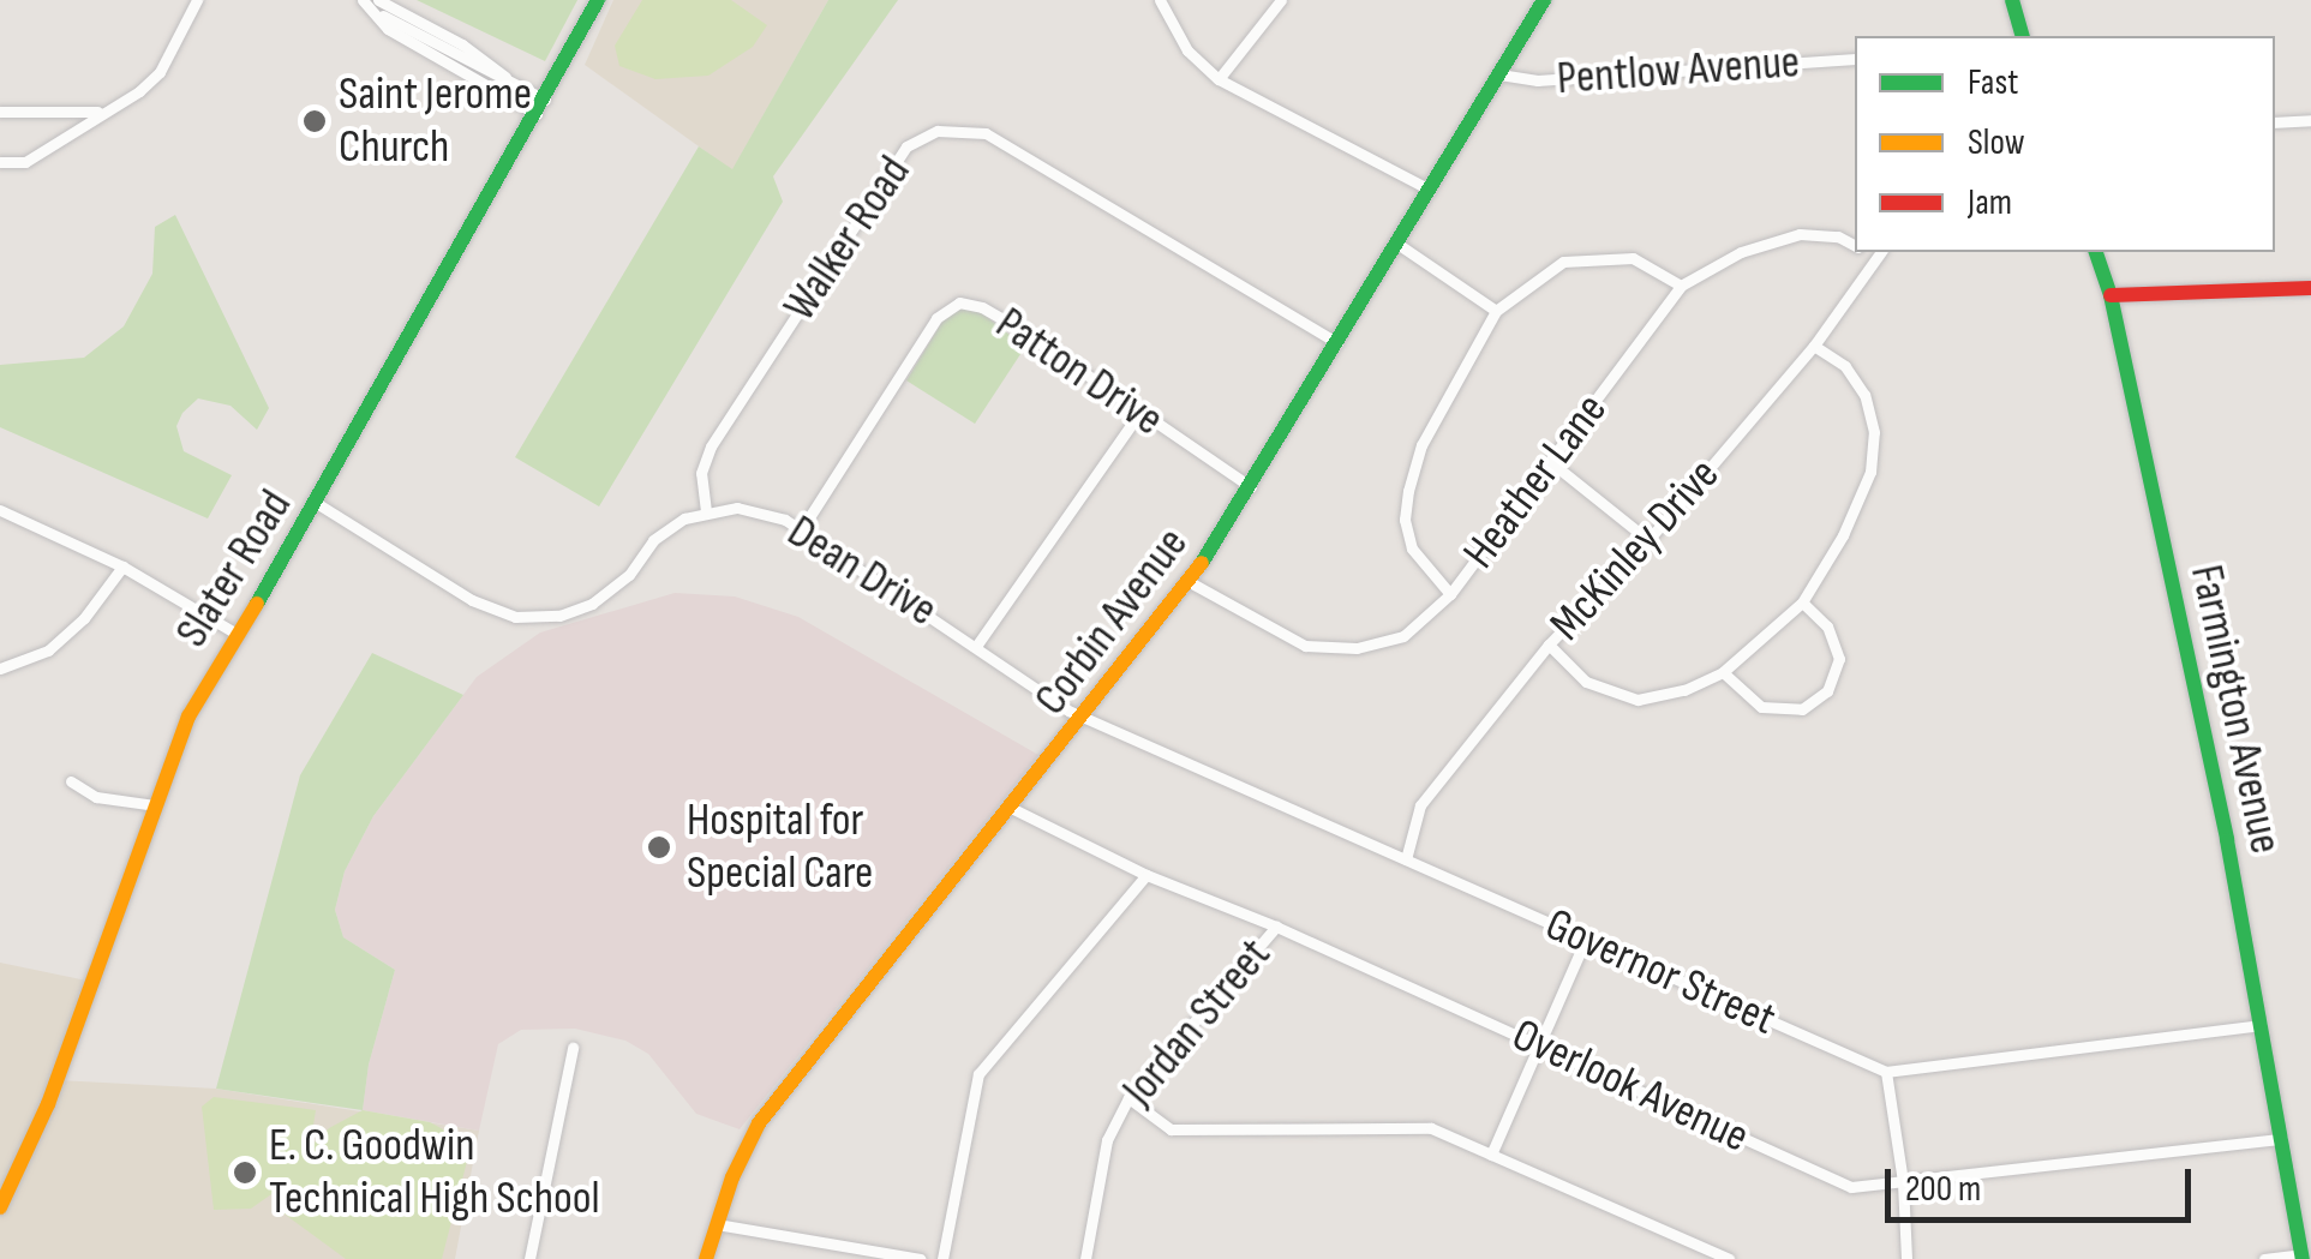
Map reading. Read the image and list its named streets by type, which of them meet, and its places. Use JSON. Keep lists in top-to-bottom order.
{
  "streets": {
    "main road": ["Slater Road", "Corbin Avenue", "Farmington Avenue"],
    "street": [
      "Pentlow Avenue",
      "Walker Road",
      "Patton Drive",
      "Heather Lane",
      "McKinley Drive",
      "Dean Drive",
      "Governor Street",
      "Jordan Street",
      "Overlook Avenue"
    ]
  },
  "crossings": [
    ["Pentlow Avenue", "Corbin Avenue"],
    ["Walker Road", "Dean Drive"],
    ["Walker Road", "Corbin Avenue"],
    ["Patton Drive", "Dean Drive"],
    ["Patton Drive", "Corbin Avenue"],
    ["Heather Lane", "Corbin Avenue"],
    ["McKinley Drive", "Governor Street"],
    ["Dean Drive", "Corbin Avenue"],
    ["Dean Drive", "Governor Street"],
    ["Corbin Avenue", "Governor Street"],
    ["Corbin Avenue", "Overlook Avenue"],
    ["Farmington Avenue", "Overlook Avenue"],
    ["Jordan Street", "Overlook Avenue"]
  ],
  "places": ["Saint Jerome Church", "Hospital for Special Care", "E. C. Goodwin Technical High School"],
  "legend": ["Fast", "Slow", "Jam"],
  "scale_bar": "200 m"
}
